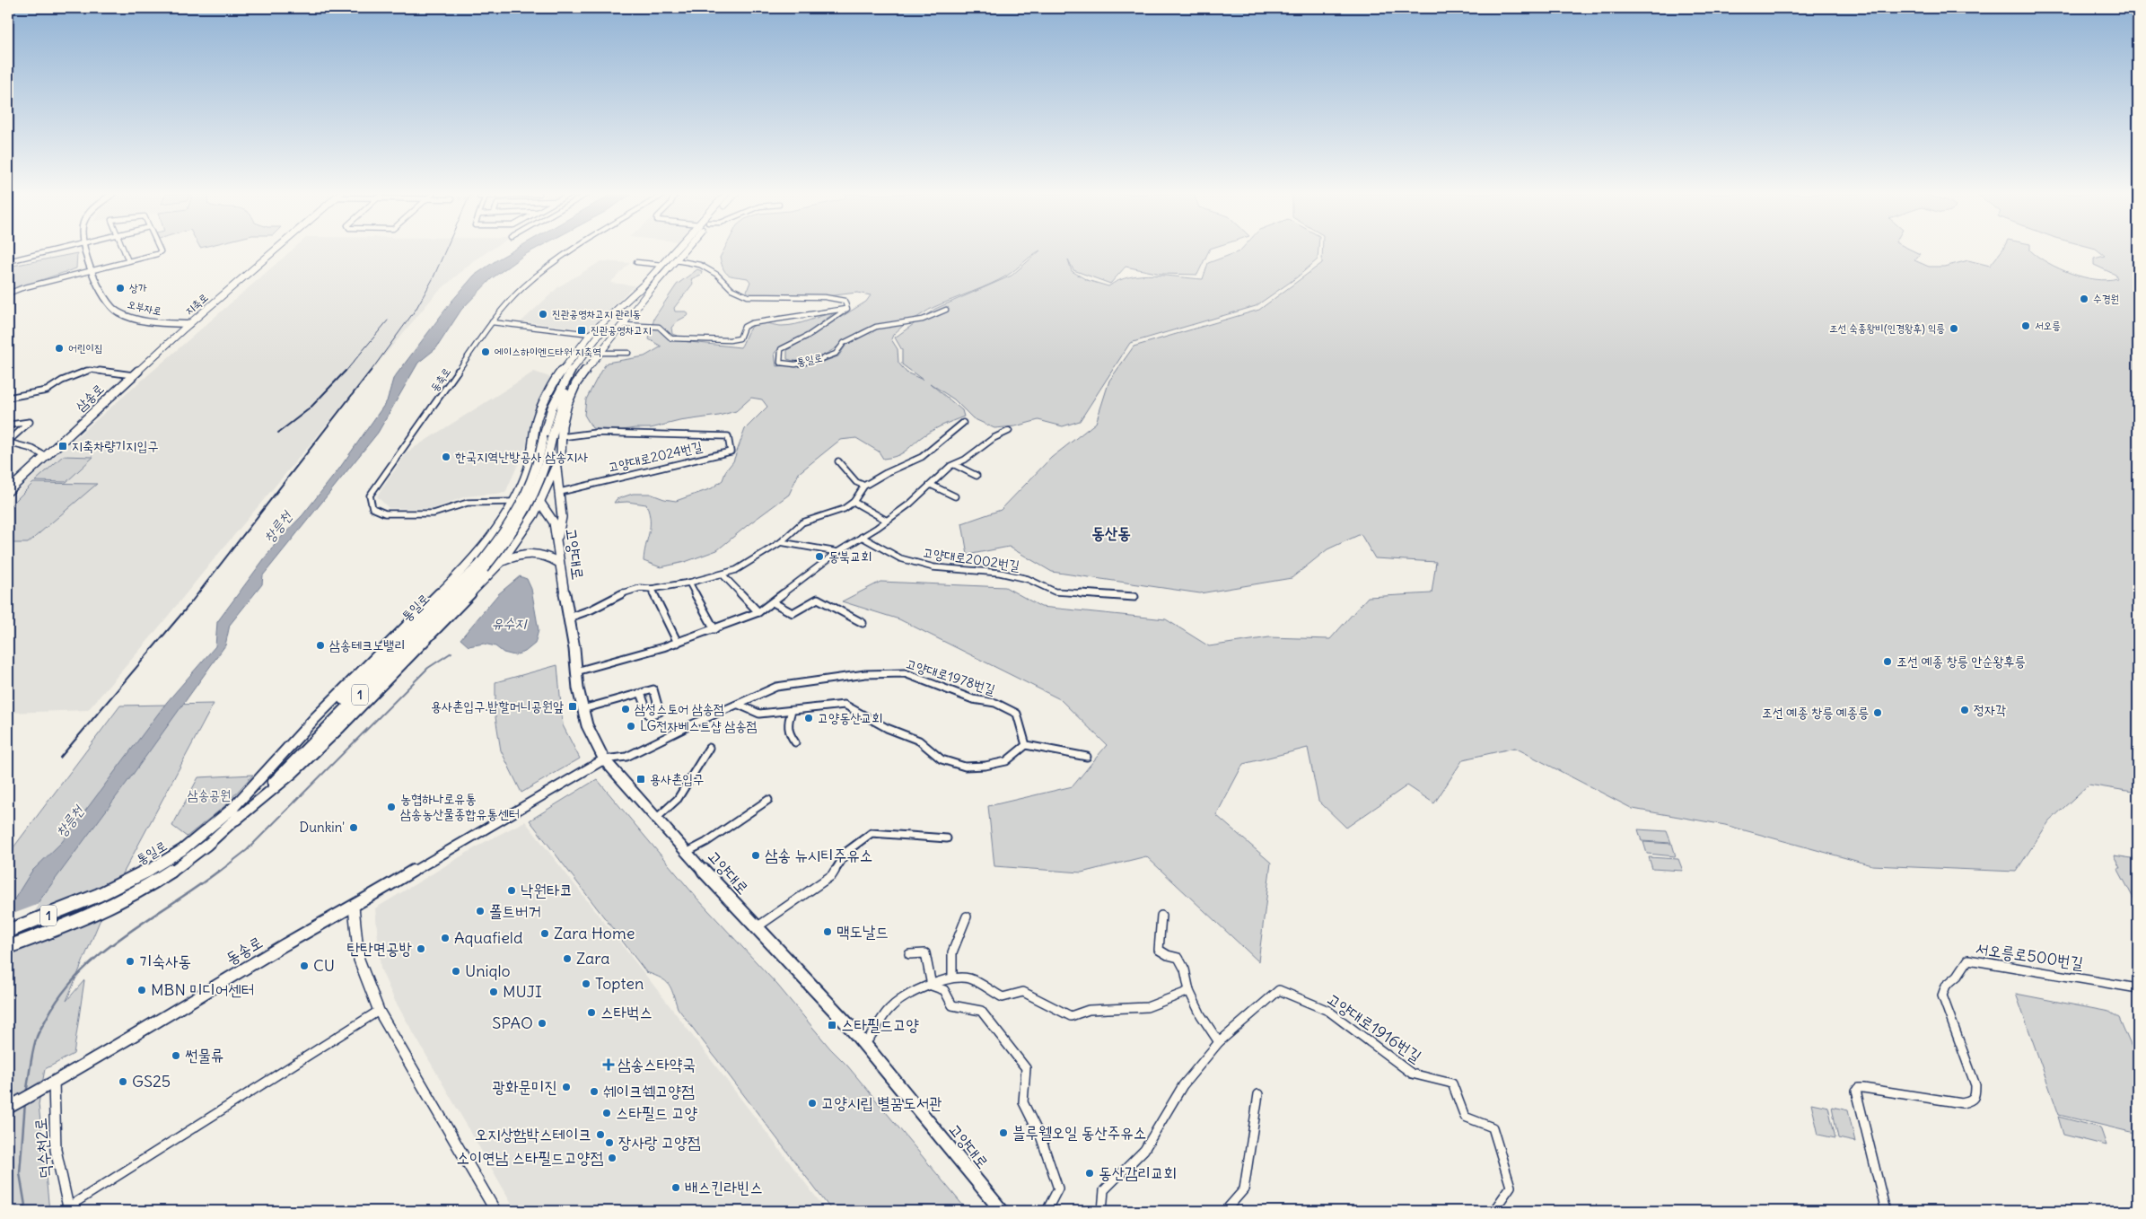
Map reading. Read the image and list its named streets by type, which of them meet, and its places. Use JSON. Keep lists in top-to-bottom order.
{
  "streets": {
    "main road": [
      "지축로",
      "오부자로",
      "통일로",
      "삼송로",
      "고양대로",
      "1",
      "동송로"
    ],
    "street": [
      "동축로",
      "고양대로2024번길",
      "고양대로2002번길",
      "고양대로1978번길",
      "서오릉로500번길",
      "고양대로1916번길",
      "덕수천2로"
    ]
  },
  "crossings": [
    ["지축로", "오부자로"],
    ["지축로", "삼송로"],
    ["오부자로", "삼송로"],
    ["고양대로", "고양대로1978번길"],
    ["동송로", "덕수천2로"]
  ],
  "districts": ["동산동"],
  "water": ["창릉천", "유수지"],
  "parks": ["삼송공원"],
  "places": {
    "other": [
      "상가",
      "수경원",
      "진관공영차고지 관리동",
      "서오릉",
      "조선 숙종왕비(인경왕후) 익릉",
      "어린이집",
      "에이스하이엔드타워 지축역",
      "한국지역난방공사 삼송지사",
      "동북교회",
      "삼송테크노밸리",
      "조선 예종 창릉 안순왕후릉",
      "삼성스토어 삼송점",
      "정자각",
      "조선 예종 창릉 예종릉",
      "고양동산교회",
      "LG전자베스트샵 삼송점",
      "농협하나로유통 삼송농산물종합유통센터",
      "Dunkin'",
      "삼송 뉴시티주유소",
      "낙원타코",
      "폴트버거",
      "맥도날드",
      "Zara Home",
      "Aquafield",
      "탄탄면공방",
      "Zara",
      "기숙사동",
      "CU",
      "Uniqlo",
      "Topten",
      "MBN 미디어센터",
      "MUJI",
      "스타벅스",
      "SPAO",
      "썬물류",
      "GS25",
      "광화문미진",
      "쉐이크쉑고양점",
      "고양시립 별꿈도서관",
      "스타필드 고양",
      "블루웰오일 동산주유소",
      "오지상함박스테이크",
      "장사랑 고양점",
      "소이연남 스타필드고양점",
      "동산감리교회",
      "배스킨라빈스"
    ],
    "transit": [
      "진관공영차고지",
      "지축차량기지입구",
      "용사촌입구.밥할머니공원앞",
      "용사촌입구",
      "스타필드고양"
    ],
    "health": ["삼송스타약국"]
  }
}
